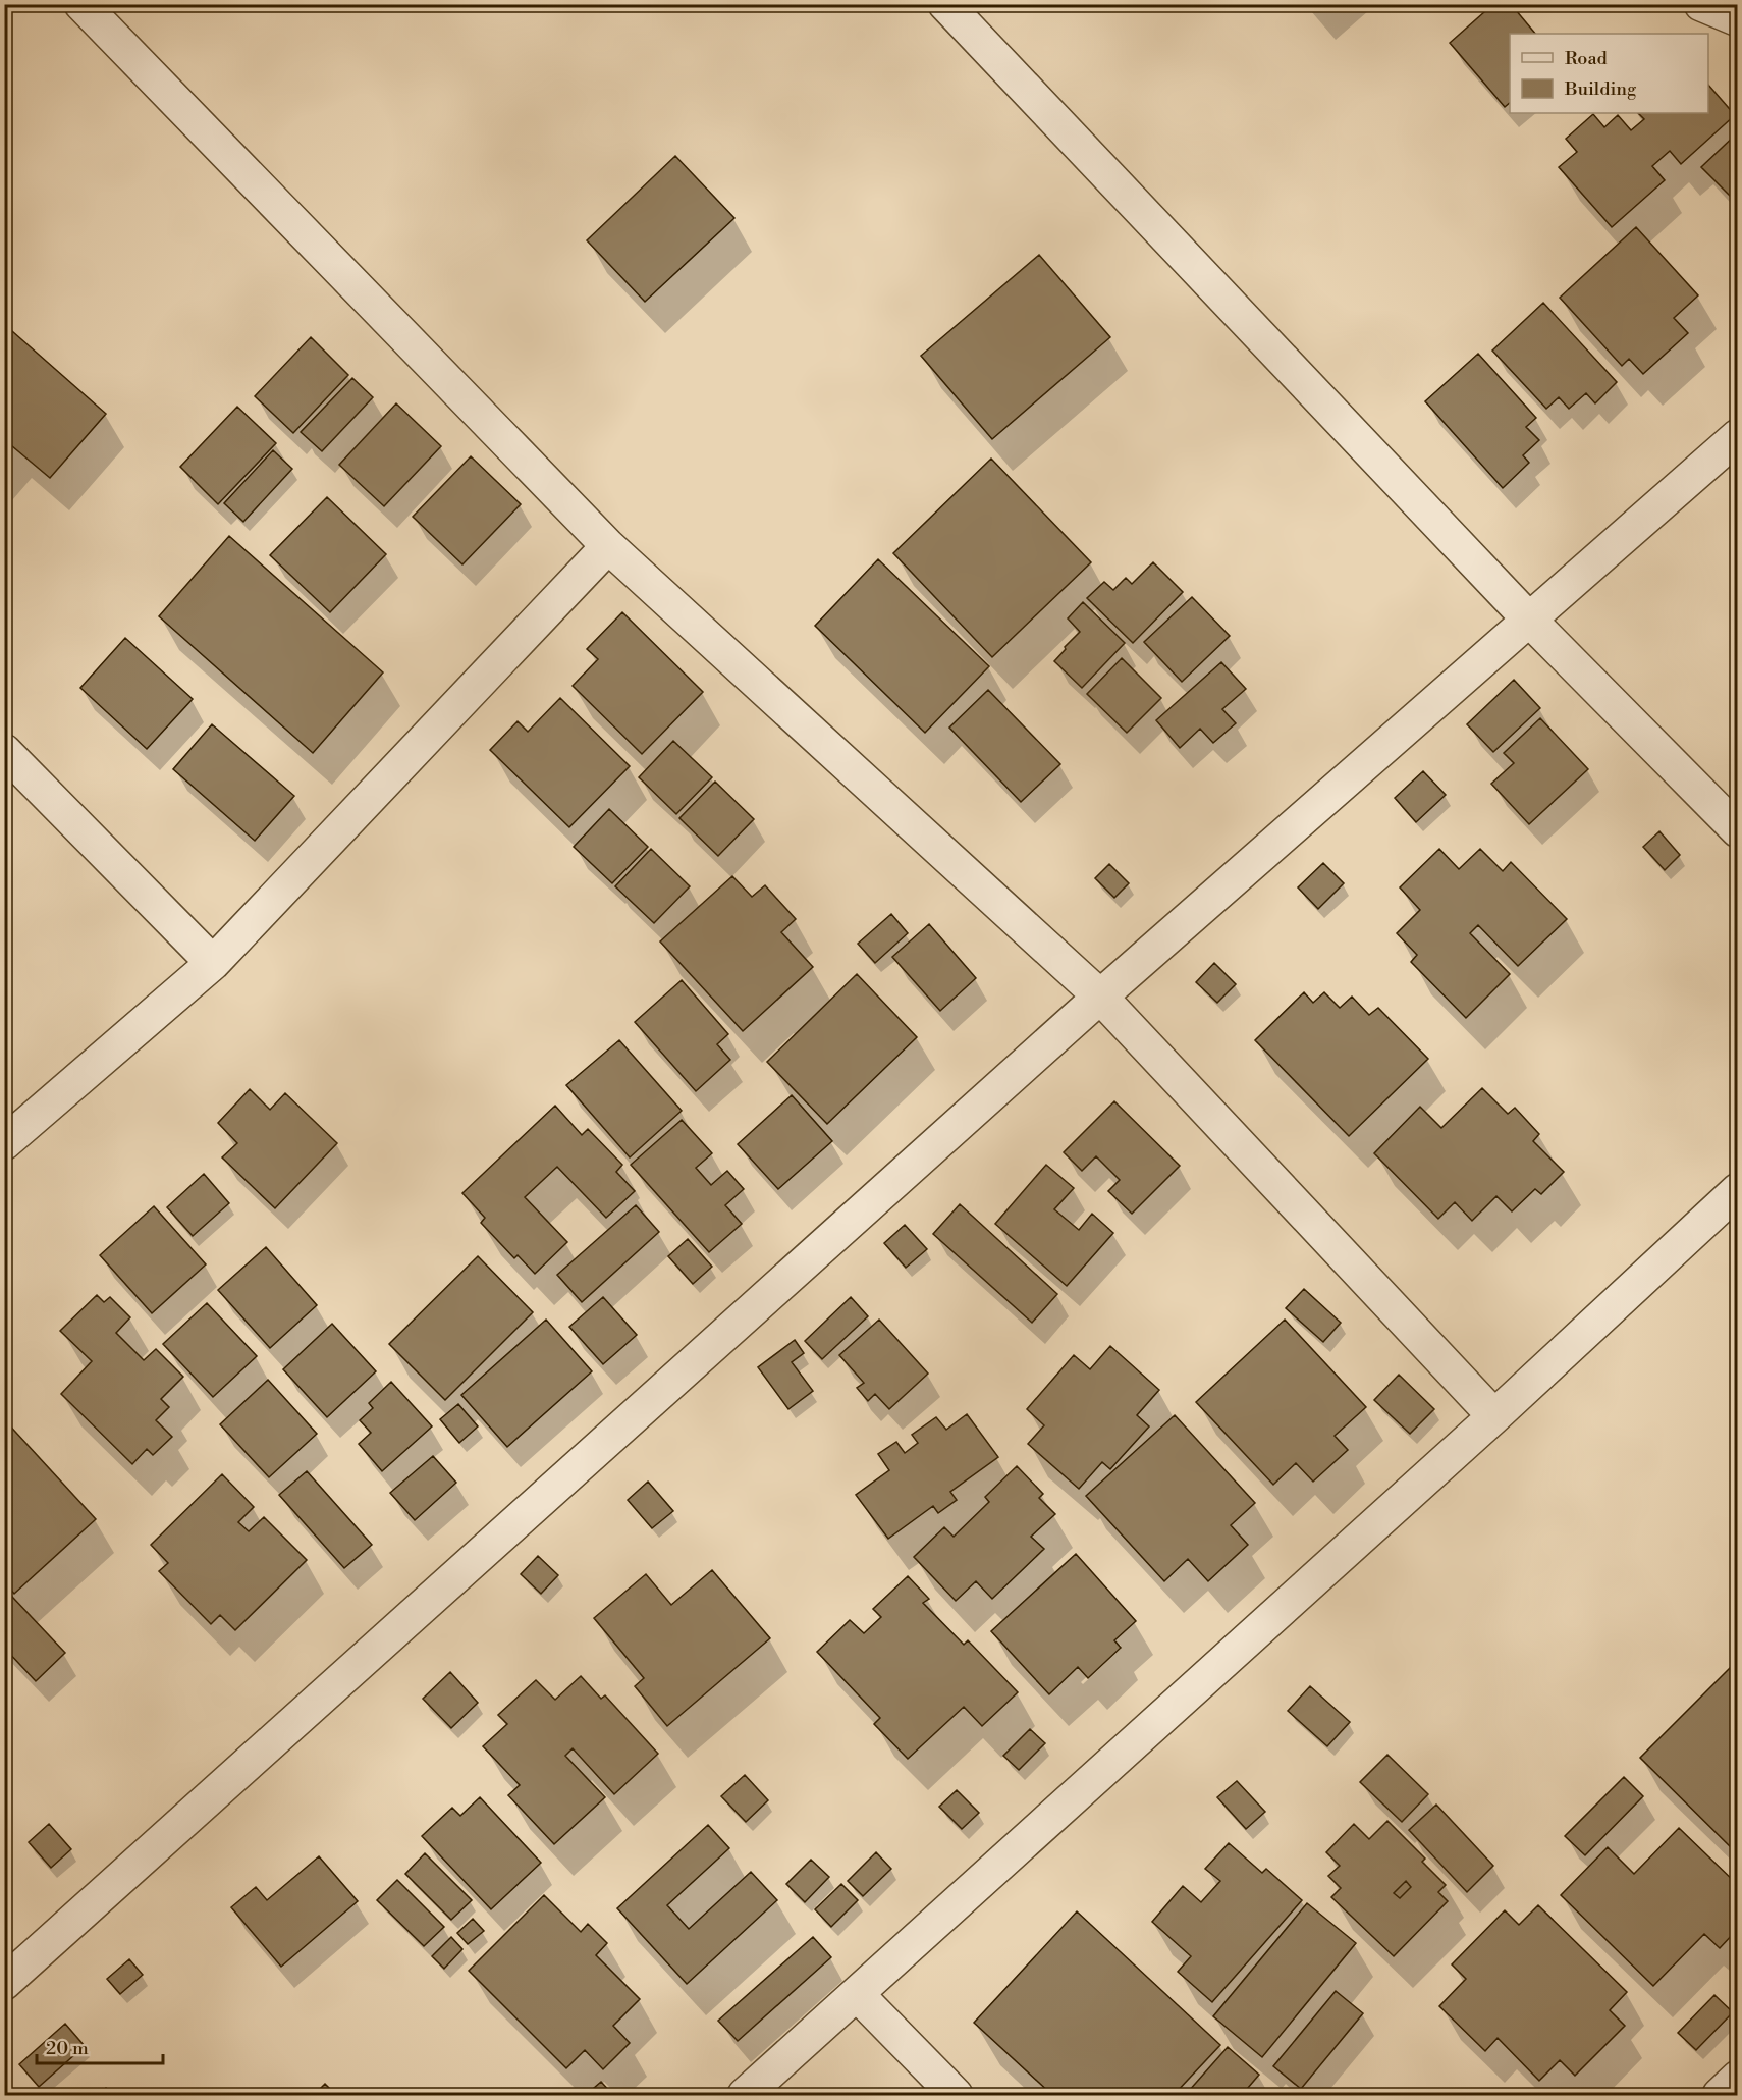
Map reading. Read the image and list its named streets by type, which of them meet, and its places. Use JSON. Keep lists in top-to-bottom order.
{
  "legend": ["Road", "Building"],
  "scale_bar": "20 m"
}
